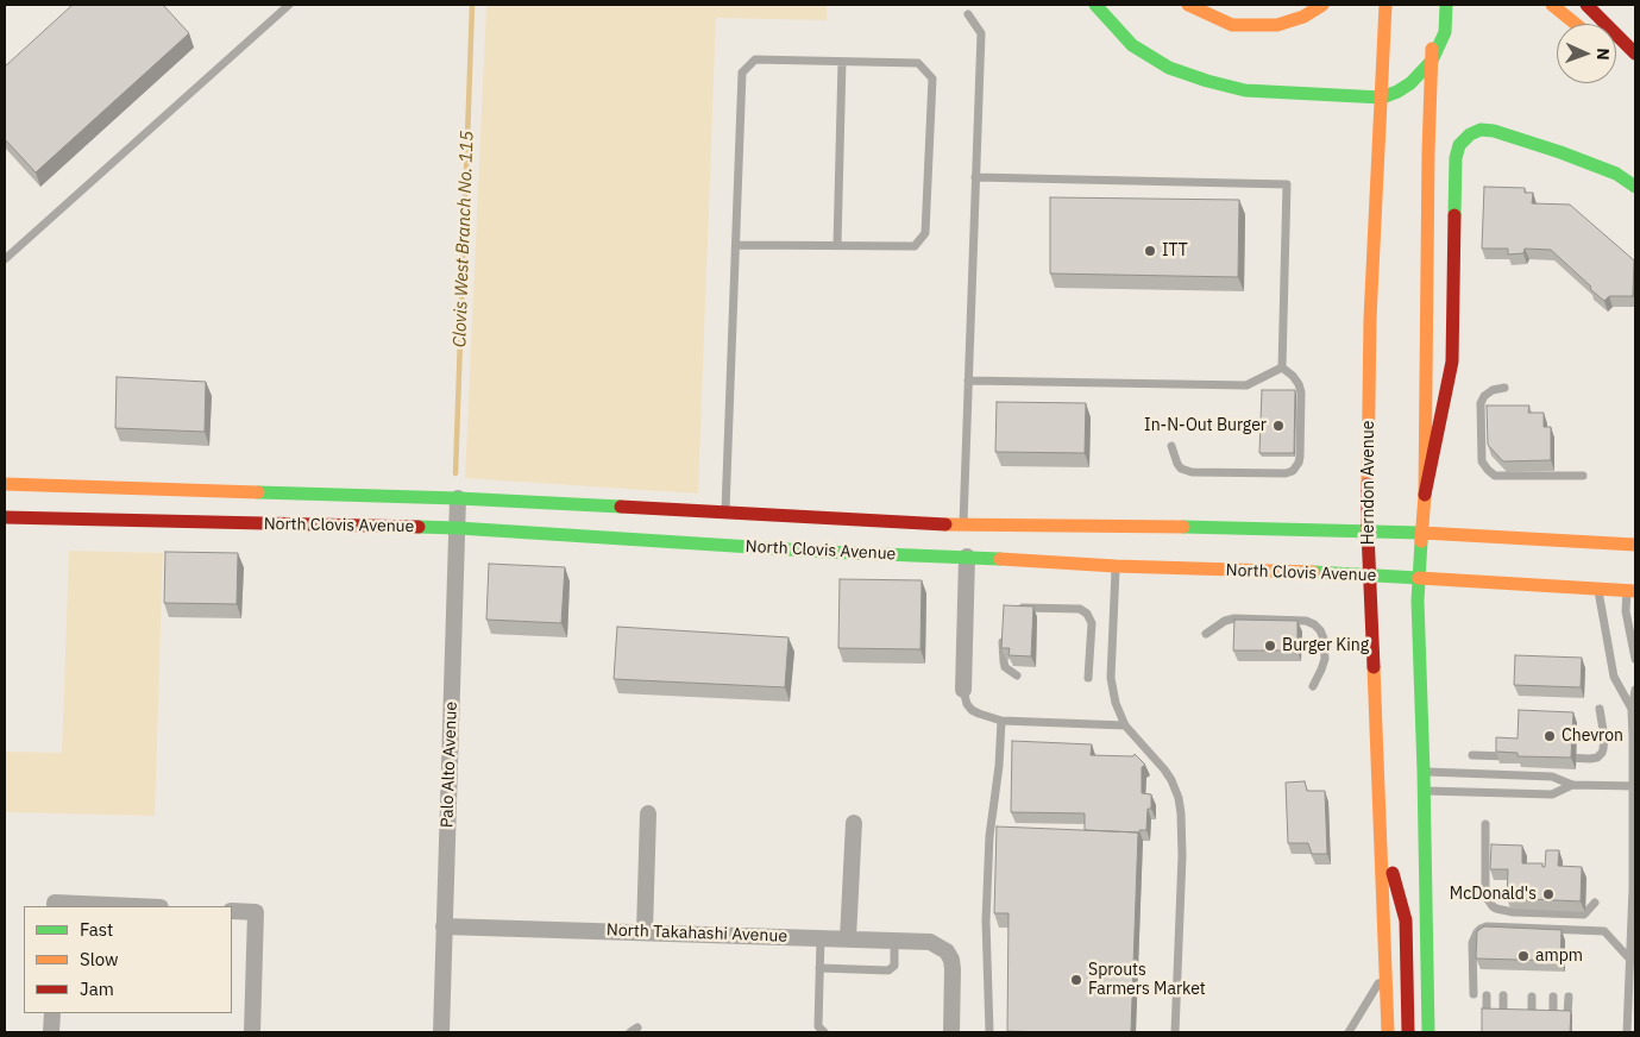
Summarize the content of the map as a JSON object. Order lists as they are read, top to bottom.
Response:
{
  "streets": {
    "main road": ["Herndon Avenue", "North Clovis Avenue"],
    "street": ["Palo Alto Avenue", "North Takahashi Avenue"]
  },
  "crossings": [
    ["Herndon Avenue", "North Clovis Avenue"],
    ["North Clovis Avenue", "Palo Alto Avenue"],
    ["Palo Alto Avenue", "North Takahashi Avenue"]
  ],
  "water": ["Clovis West Branch No. 115"],
  "places": [
    "ITT",
    "In-N-Out Burger",
    "Burger King",
    "Chevron",
    "McDonald's",
    "ampm",
    "Sprouts Farmers Market"
  ],
  "legend": ["Fast", "Slow", "Jam"],
  "north": "right"
}
